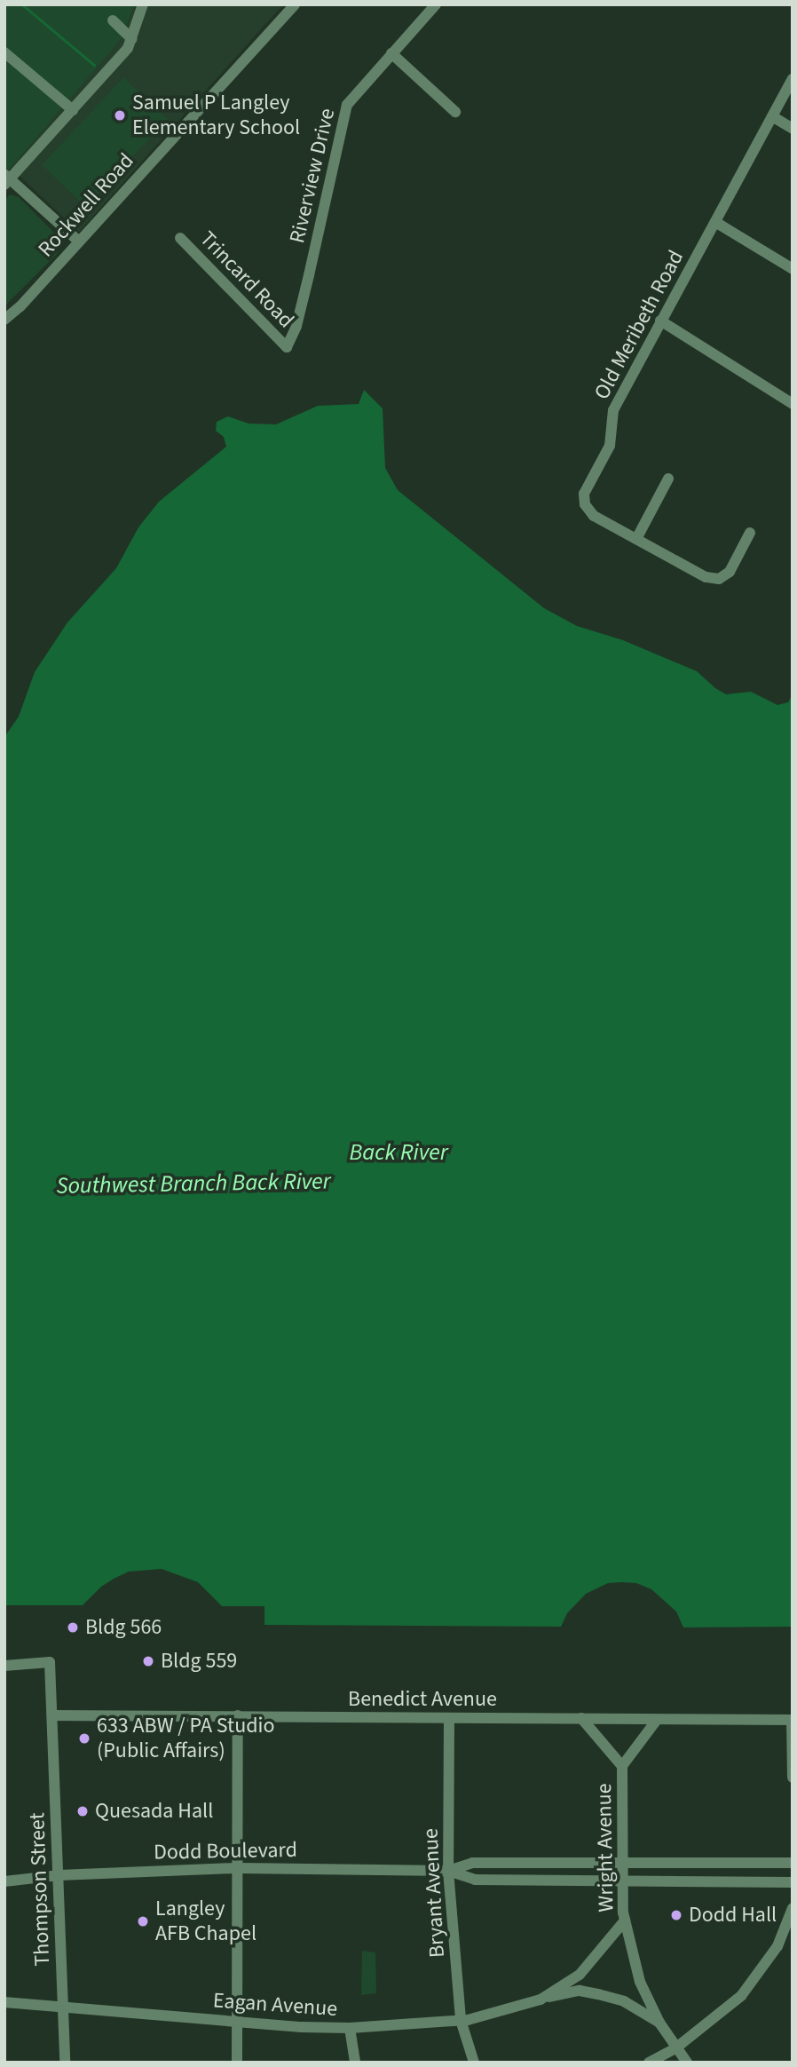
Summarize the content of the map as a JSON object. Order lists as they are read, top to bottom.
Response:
{
  "streets": {
    "street": [
      "Riverview Drive",
      "Rockwell Road",
      "Trincard Road",
      "Old Meribeth Road",
      "Benedict Avenue",
      "Wright Avenue",
      "Dodd Boulevard",
      "Thompson Street",
      "Bryant Avenue",
      "Eagan Avenue"
    ]
  },
  "crossings": [
    ["Riverview Drive", "Trincard Road"],
    ["Benedict Avenue", "Wright Avenue"],
    ["Benedict Avenue", "Thompson Street"],
    ["Benedict Avenue", "Bryant Avenue"],
    ["Wright Avenue", "Dodd Boulevard"],
    ["Wright Avenue", "Eagan Avenue"],
    ["Dodd Boulevard", "Thompson Street"],
    ["Dodd Boulevard", "Bryant Avenue"],
    ["Thompson Street", "Eagan Avenue"],
    ["Bryant Avenue", "Eagan Avenue"]
  ],
  "water": ["Back River", "Southwest Branch Back River"],
  "places": [
    "Samuel P Langley Elementary School",
    "Bldg 566",
    "Bldg 559",
    "633 ABW / PA Studio (Public Affairs)",
    "Quesada Hall",
    "Dodd Hall",
    "Langley AFB Chapel"
  ]
}
